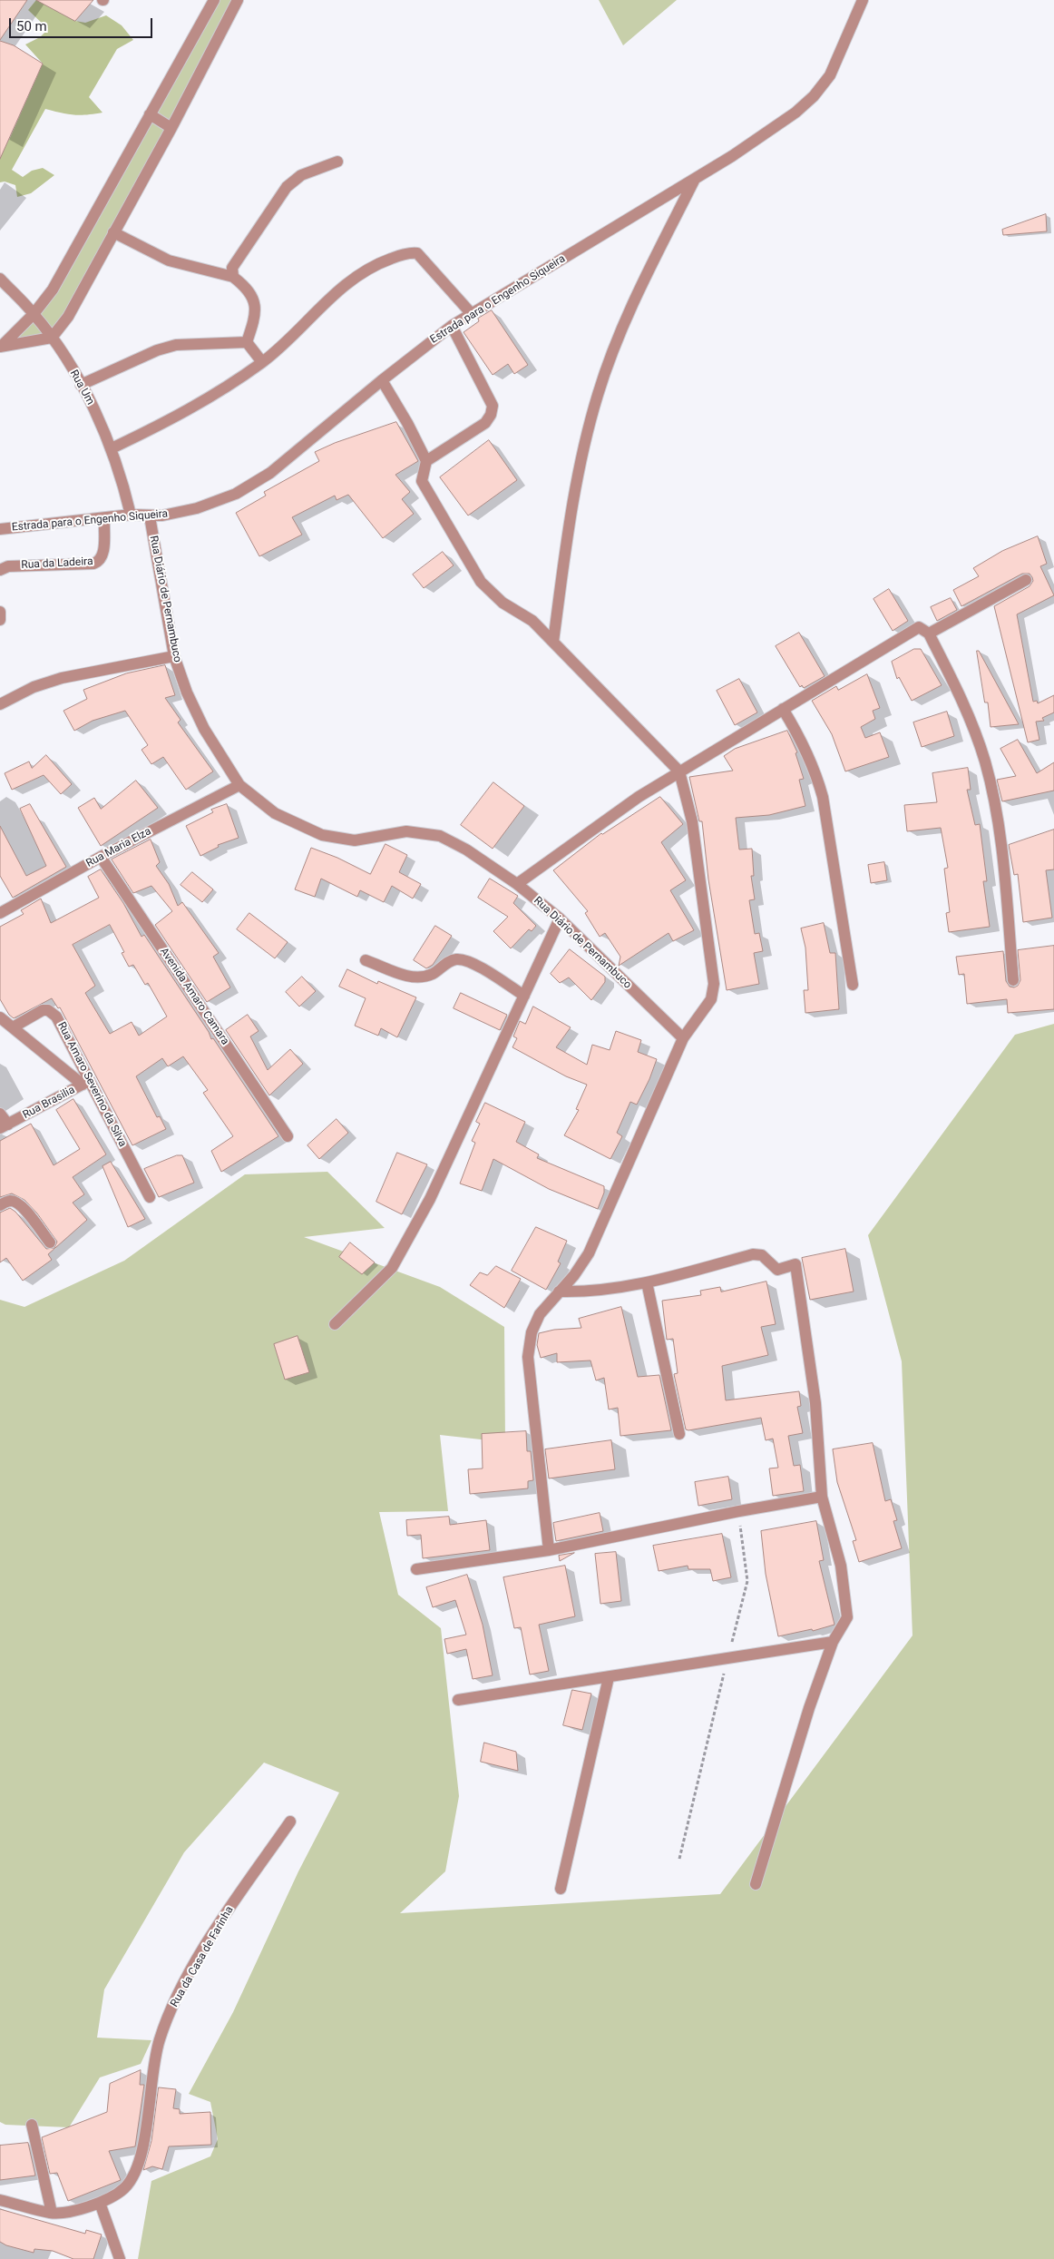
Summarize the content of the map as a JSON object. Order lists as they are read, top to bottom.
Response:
{
  "streets": {
    "street": [
      "Estrada para o Engenho Siqueira",
      "Rua Um",
      "Rua da Ladeira",
      "Rua Diário de Pernambuco",
      "Rua Maria Elza",
      "Avenida Amaro Camara",
      "Rua Amaro Severino da Silva",
      "Rua Brasilia",
      "Rua da Casa de Farinha"
    ]
  },
  "crossings": [
    ["Estrada para o Engenho Siqueira", "Rua Um"],
    ["Estrada para o Engenho Siqueira", "Rua da Ladeira"],
    ["Estrada para o Engenho Siqueira", "Rua Diário de Pernambuco"],
    ["Rua Diário de Pernambuco", "Rua Maria Elza"],
    ["Rua Maria Elza", "Avenida Amaro Camara"],
    ["Rua Amaro Severino da Silva", "Rua Brasilia"]
  ],
  "scale_bar": "50 m"
}
